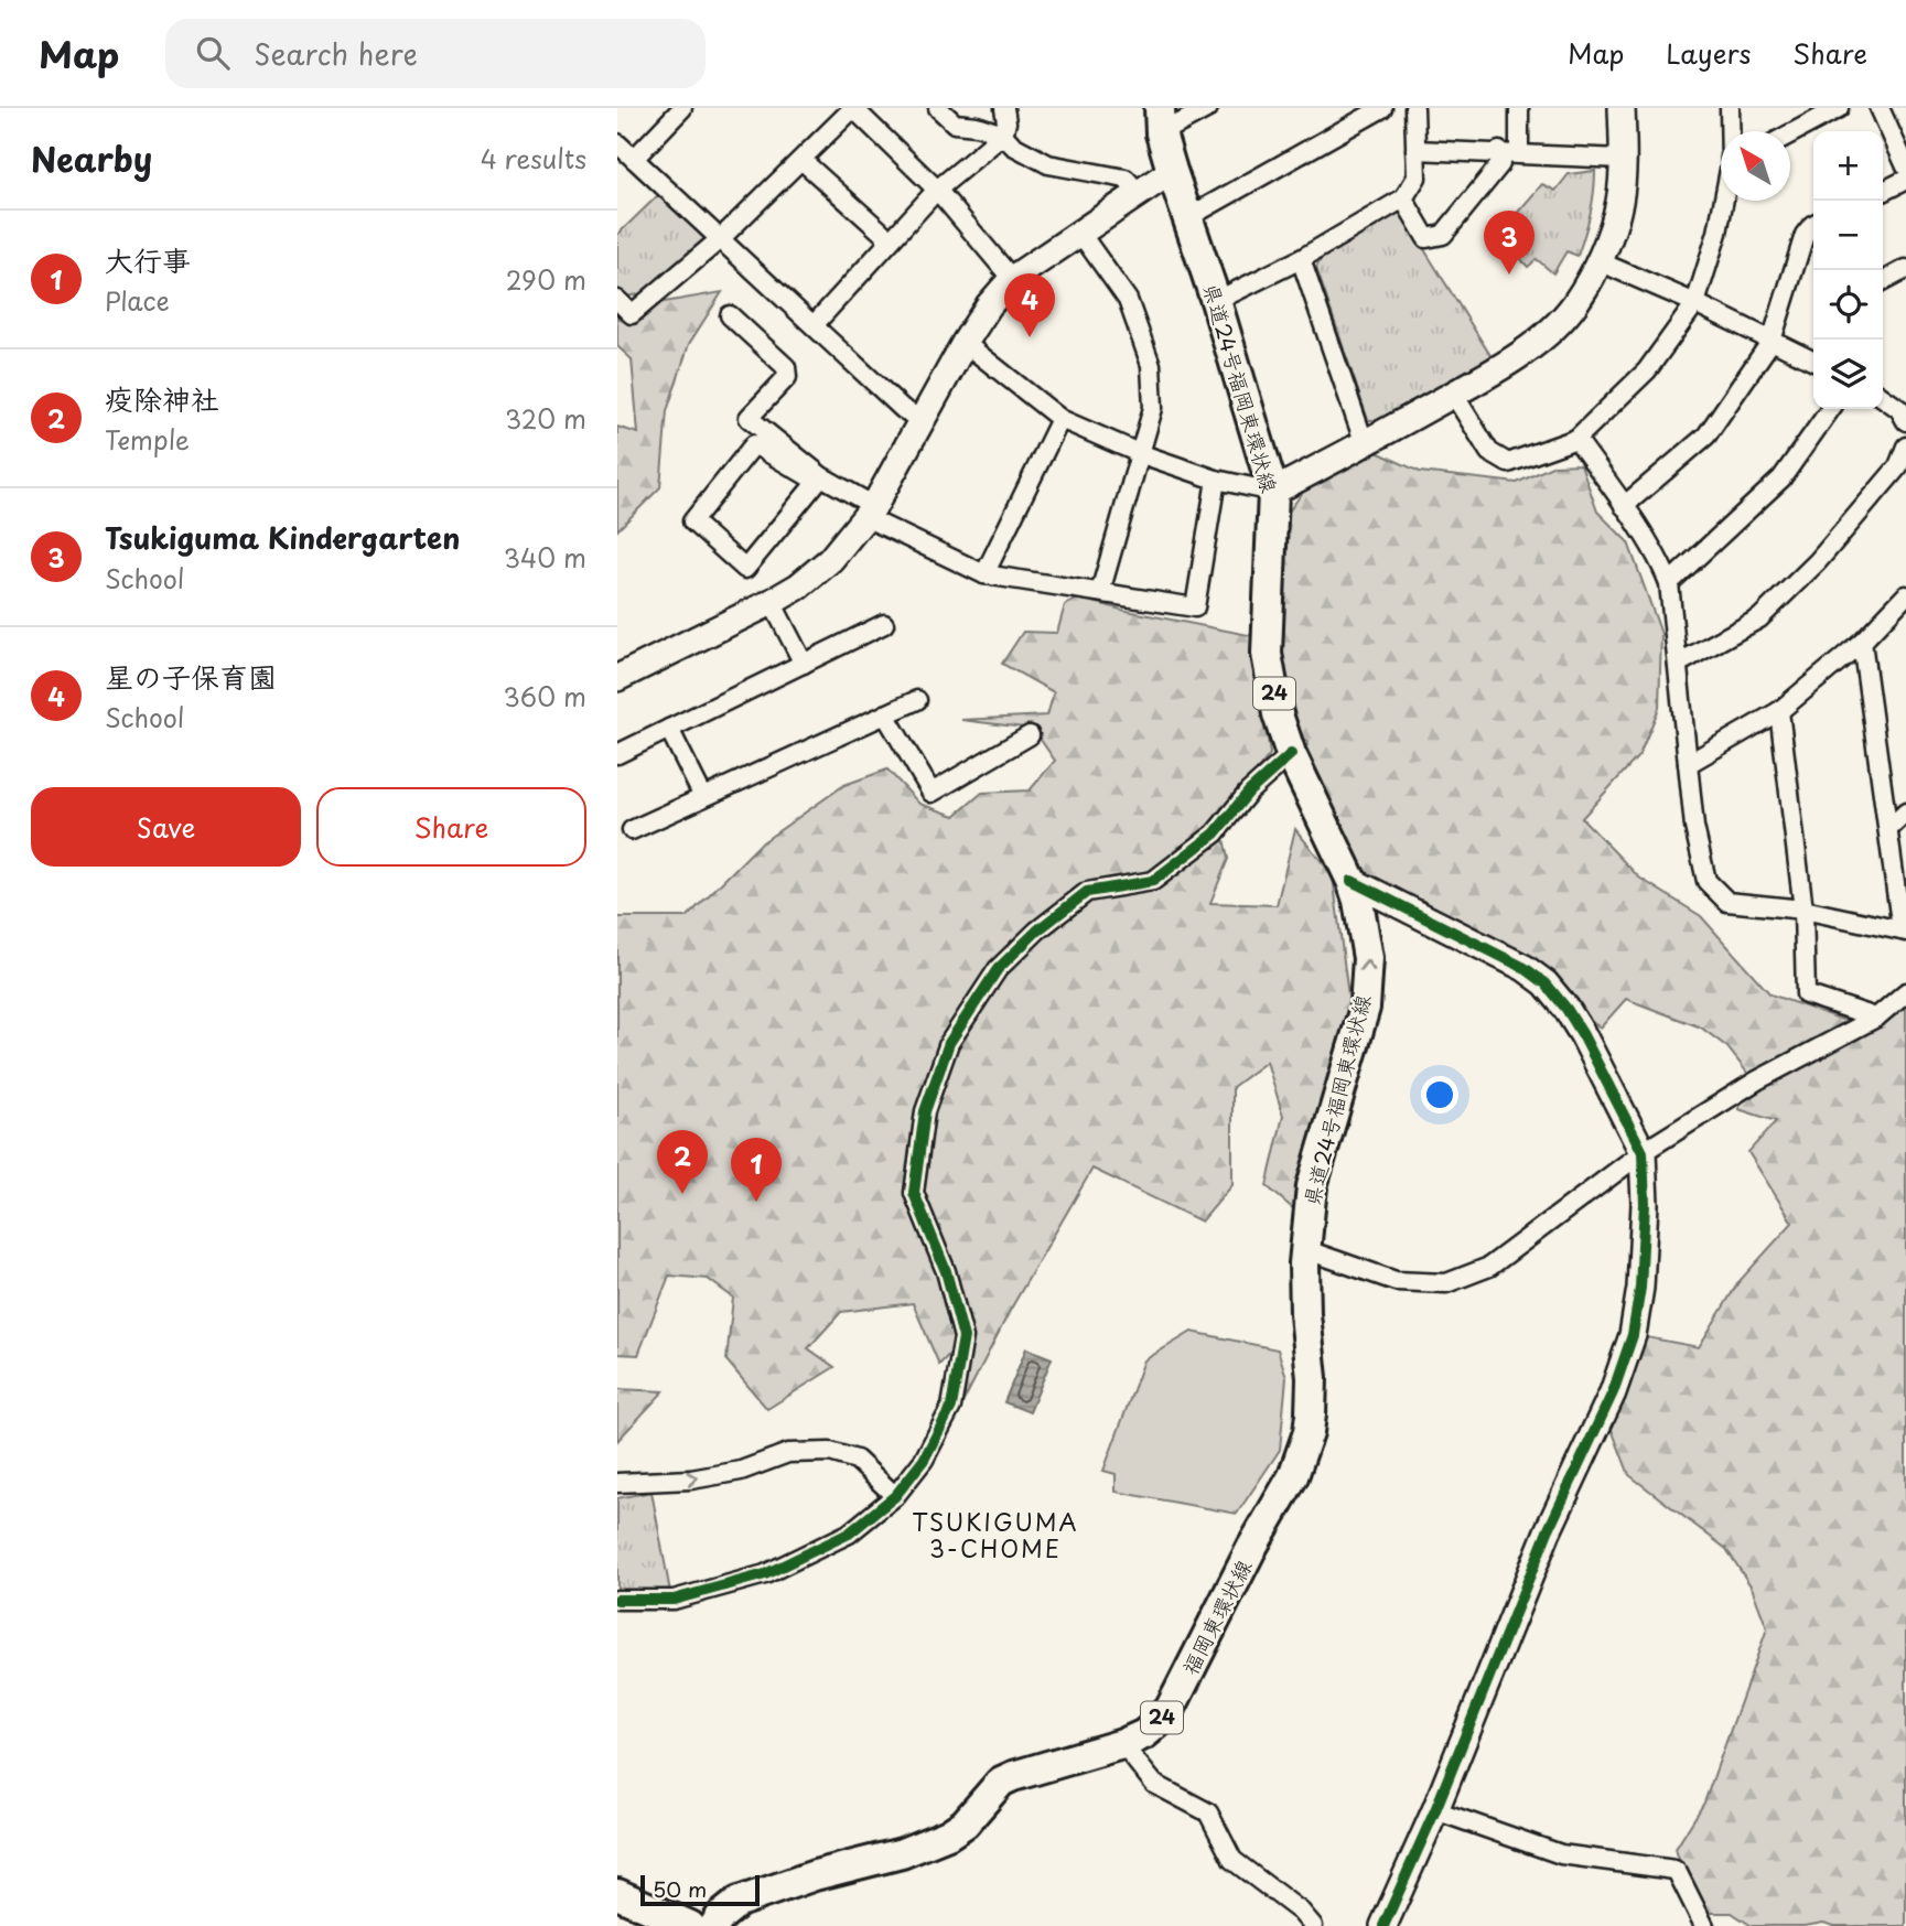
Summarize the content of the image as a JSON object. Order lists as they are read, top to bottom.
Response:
{
  "streets": {
    "main road": ["県道24号福岡東環状線", "24", "福岡東環状線"]
  },
  "crossings": [
    ["県道24号福岡東環状線", "福岡東環状線"]
  ],
  "districts": ["TSUKIGUMA 3-CHOME"],
  "scale_bar": "50 m",
  "north": "top left",
  "page": {
    "header": "Map",
    "search": "Search here",
    "nav": ["Map", "Layers", "Share"],
    "heading": ["Nearby", "4 results"],
    "map_buttons": ["+", "−"],
    "list": [
      {
        "mark": "1",
        "name": "大行事",
        "note": "Place",
        "value": "290 m"
      },
      {
        "mark": "2",
        "name": "疫除神社",
        "note": "Temple",
        "value": "320 m"
      },
      {
        "mark": "3",
        "name": "Tsukiguma Kindergarten",
        "note": "School",
        "value": "340 m"
      },
      {
        "mark": "4",
        "name": "星の子保育園",
        "note": "School",
        "value": "360 m"
      }
    ],
    "pins": [
      "3",
      "4",
      "2",
      "1"
    ],
    "buttons": ["Save", "Share"],
    "scale": "50 m"
  }
}
